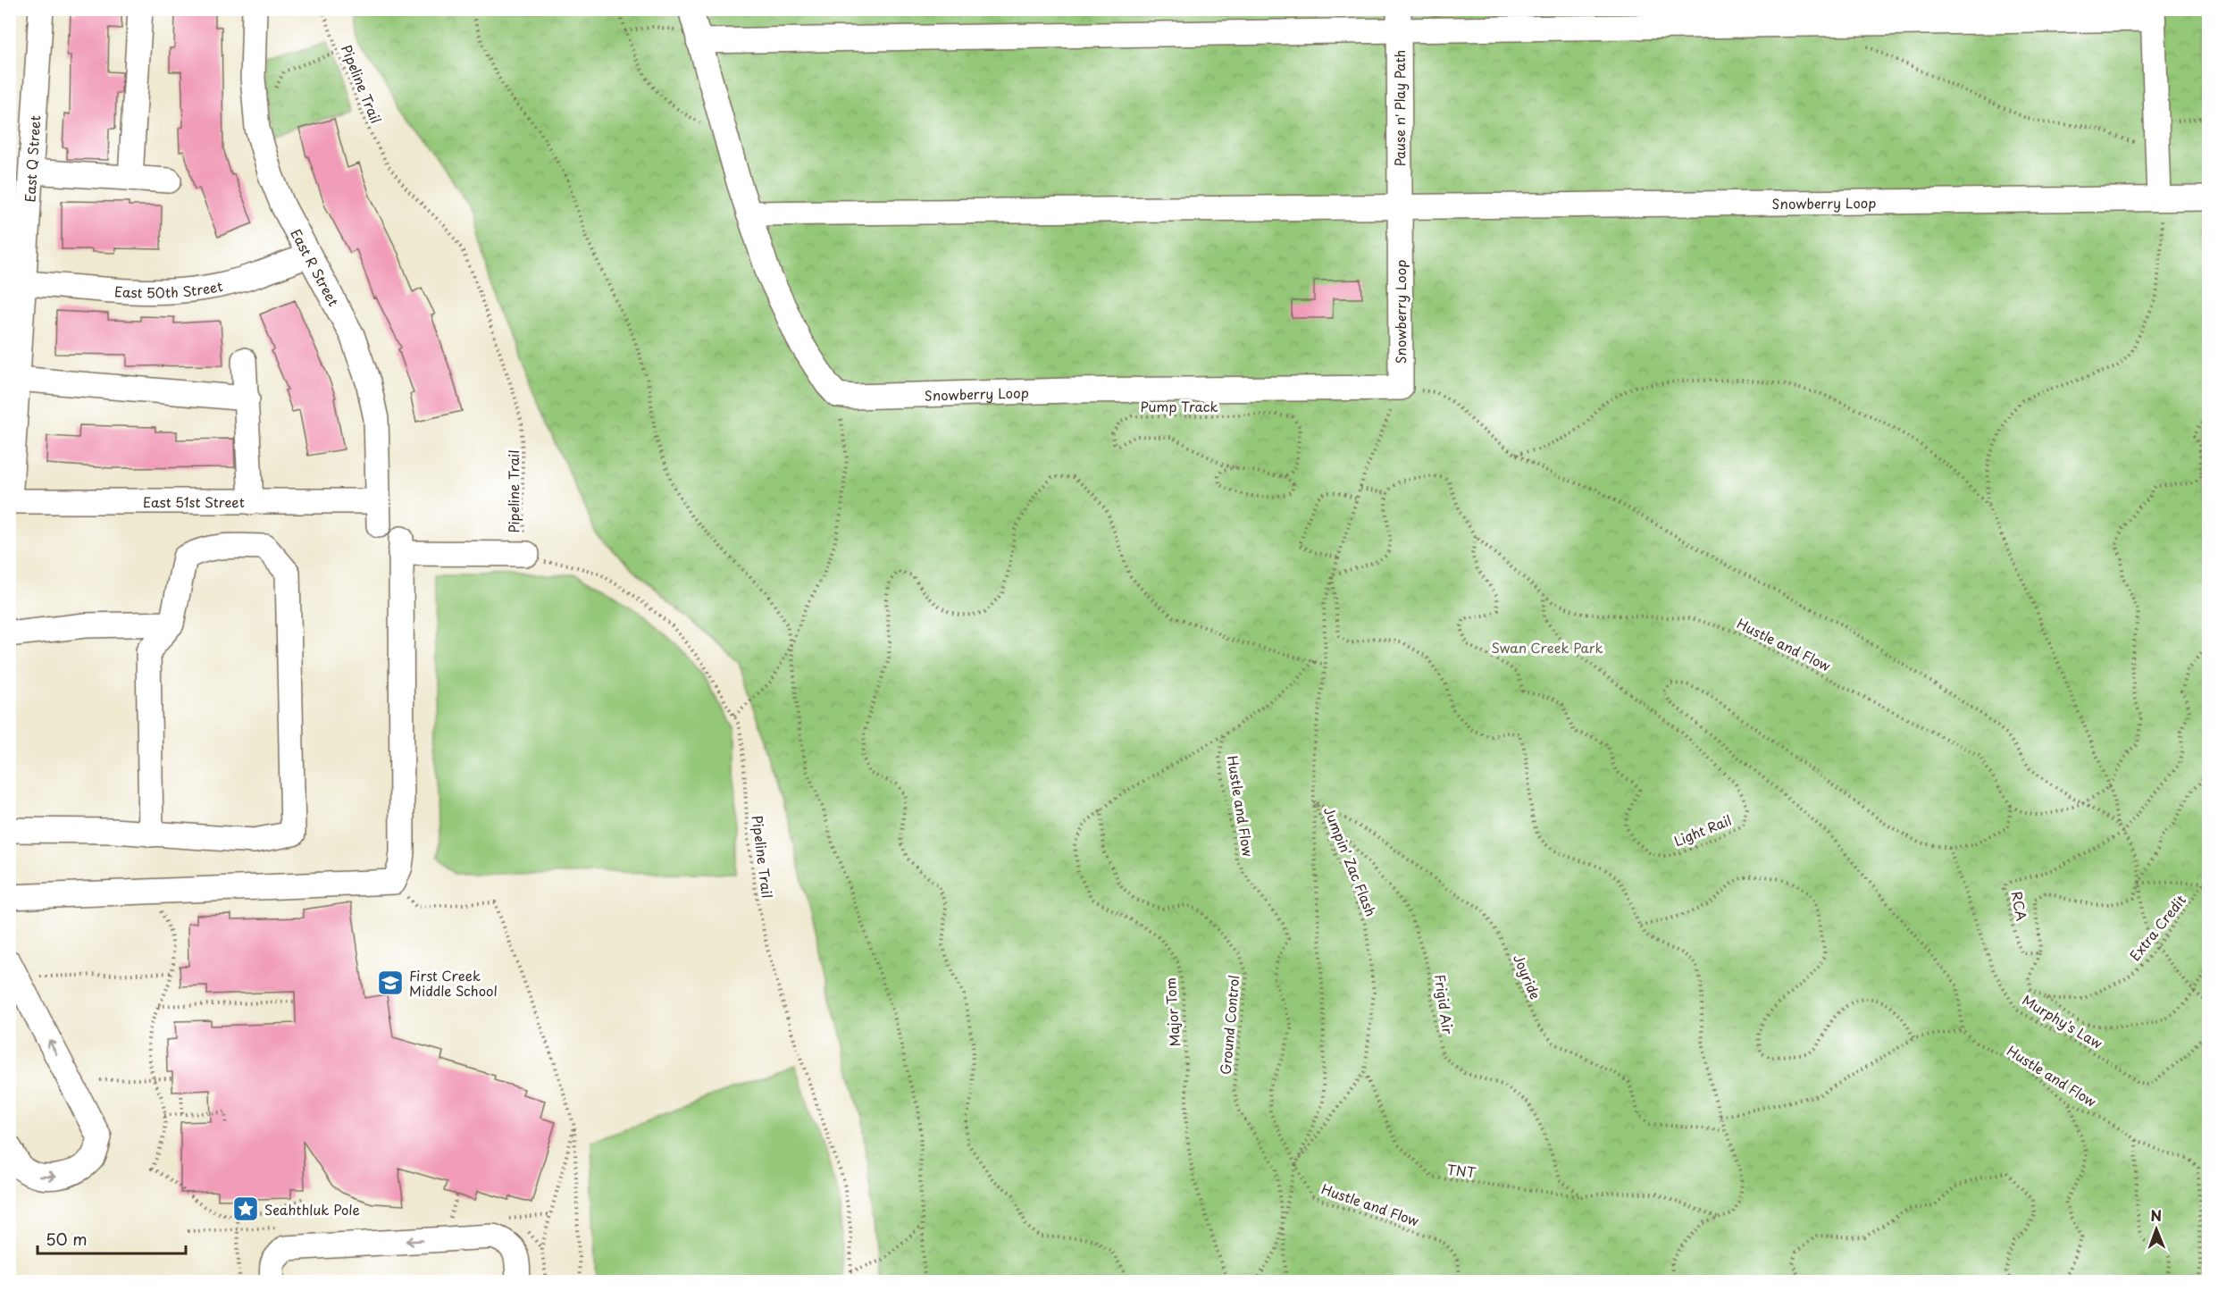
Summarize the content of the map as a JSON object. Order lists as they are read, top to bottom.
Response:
{
  "streets": {
    "street": [
      "Pause n' Play Path",
      "East Q Street",
      "Snowberry Loop",
      "East R Street",
      "East 50th Street",
      "East 51st Street"
    ],
    "path": [
      "Pipeline Trail",
      "Pump Track",
      "Hustle and Flow",
      "Light Rail",
      "Jumpin' Zac Flash",
      "RCA",
      "Extra Credit",
      "Joyride",
      "Frigid Air",
      "Major Tom",
      "Murphy's Law",
      "Ground Control",
      "TNT"
    ]
  },
  "crossings": [
    ["Pause n' Play Path", "Snowberry Loop"],
    ["East Q Street", "East 50th Street"],
    ["East Q Street", "East 51st Street"],
    ["East R Street", "East 50th Street"],
    ["East R Street", "East 51st Street"],
    ["Hustle and Flow", "Light Rail"],
    ["Hustle and Flow", "Jumpin' Zac Flash"],
    ["Hustle and Flow", "Major Tom"],
    ["Jumpin' Zac Flash", "Joyride"],
    ["Jumpin' Zac Flash", "Frigid Air"],
    ["Jumpin' Zac Flash", "TNT"],
    ["Joyride", "Frigid Air"],
    ["Frigid Air", "TNT"],
    ["Major Tom", "Ground Control"]
  ],
  "parks": ["Swan Creek Park"],
  "places": {
    "school or university": ["First Creek Middle School"],
    "place": ["Seahthluk Pole"]
  },
  "scale_bar": "50 m",
  "north": "top"
}
